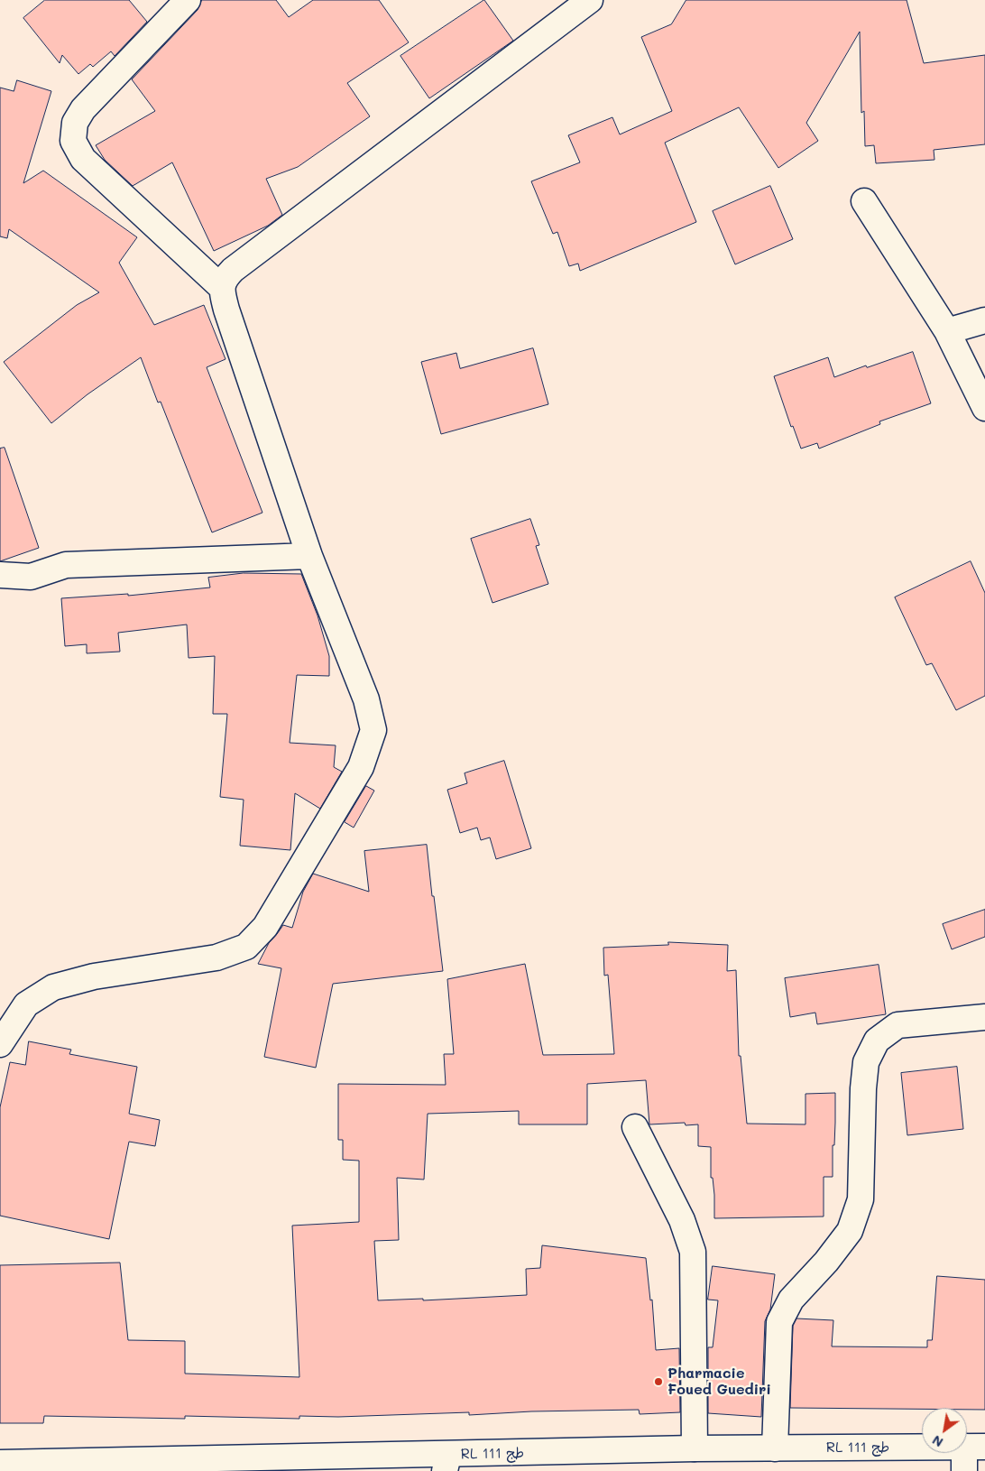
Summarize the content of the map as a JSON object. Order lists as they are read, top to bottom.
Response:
{
  "streets": {
    "street": ["RL طج 111"]
  },
  "places": ["Pharmacie Foued Guediri"],
  "north": "bottom left"
}
